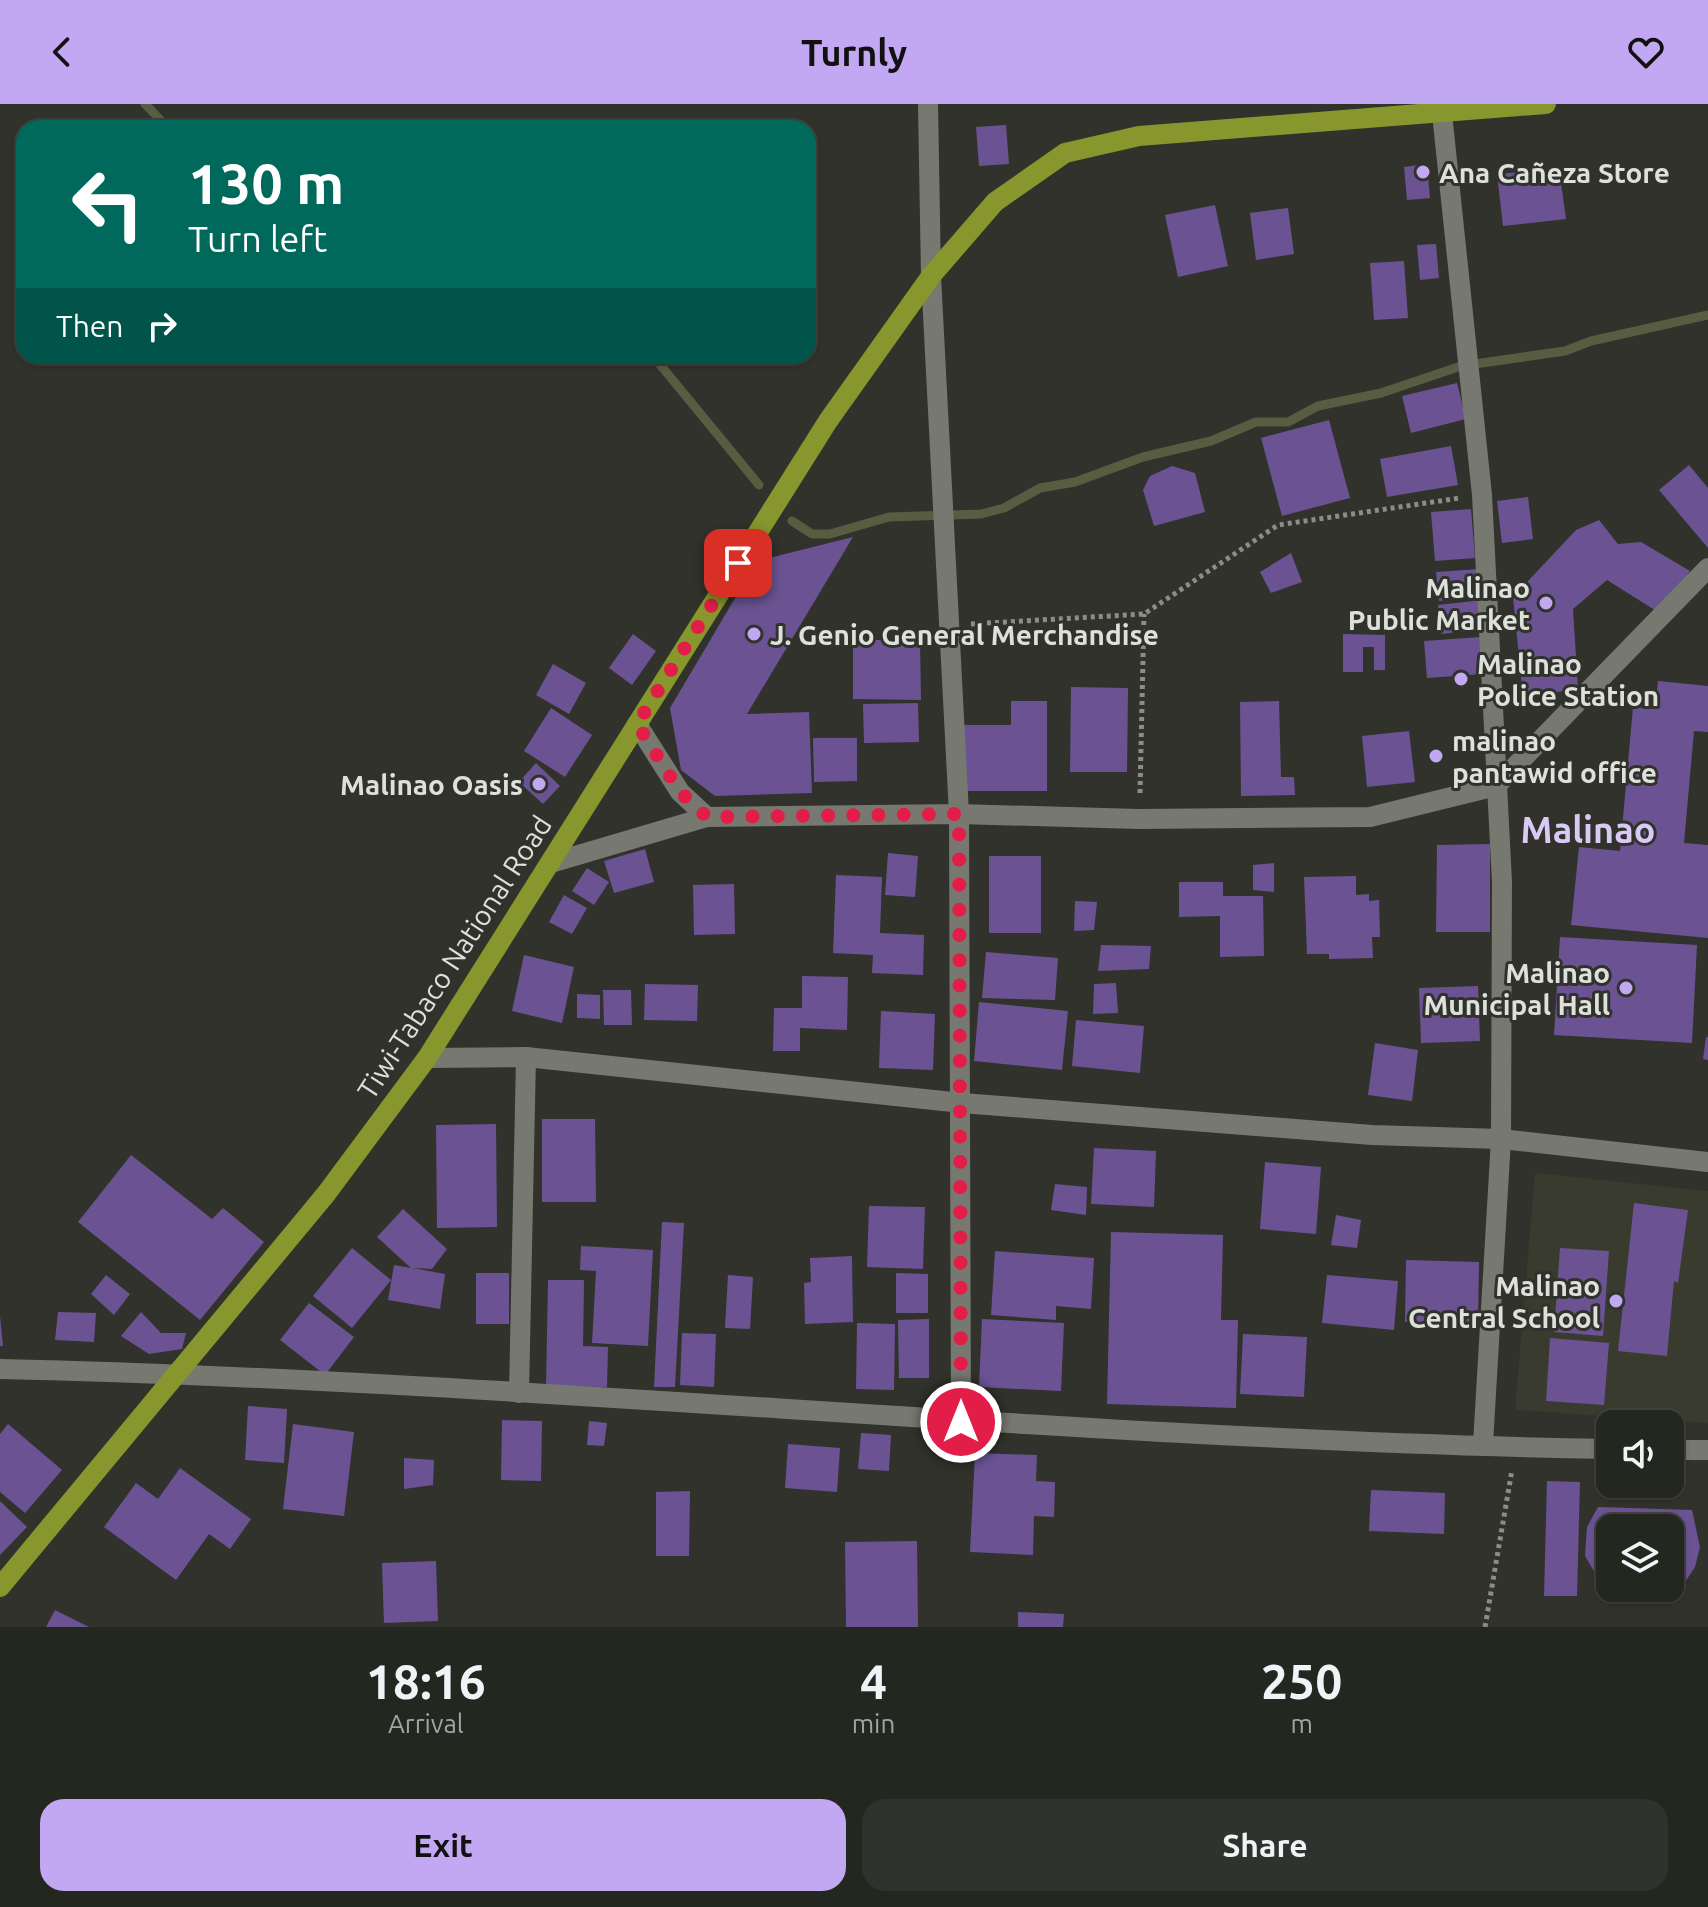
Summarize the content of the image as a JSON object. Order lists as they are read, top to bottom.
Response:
{
  "streets": {
    "main road": ["Tiwi-Tabaco National Road"]
  },
  "districts": ["Malinao"],
  "places": [
    "Ana Cañeza Store",
    "Malinao Public Market",
    "J. Genio General Merchandise",
    "Malinao Police Station",
    "malinao pantawid office",
    "Malinao Oasis",
    "Malinao Municipal Hall",
    "Malinao Central School"
  ],
  "page": {
    "header": "Turnly",
    "turn": ["130 m", "Turn left"],
    "then": "Then",
    "eta": [
      "18:16",
      "Arrival",
      "4",
      "min",
      "250",
      "m"
    ],
    "buttons": ["Exit", "Share"]
  }
}
